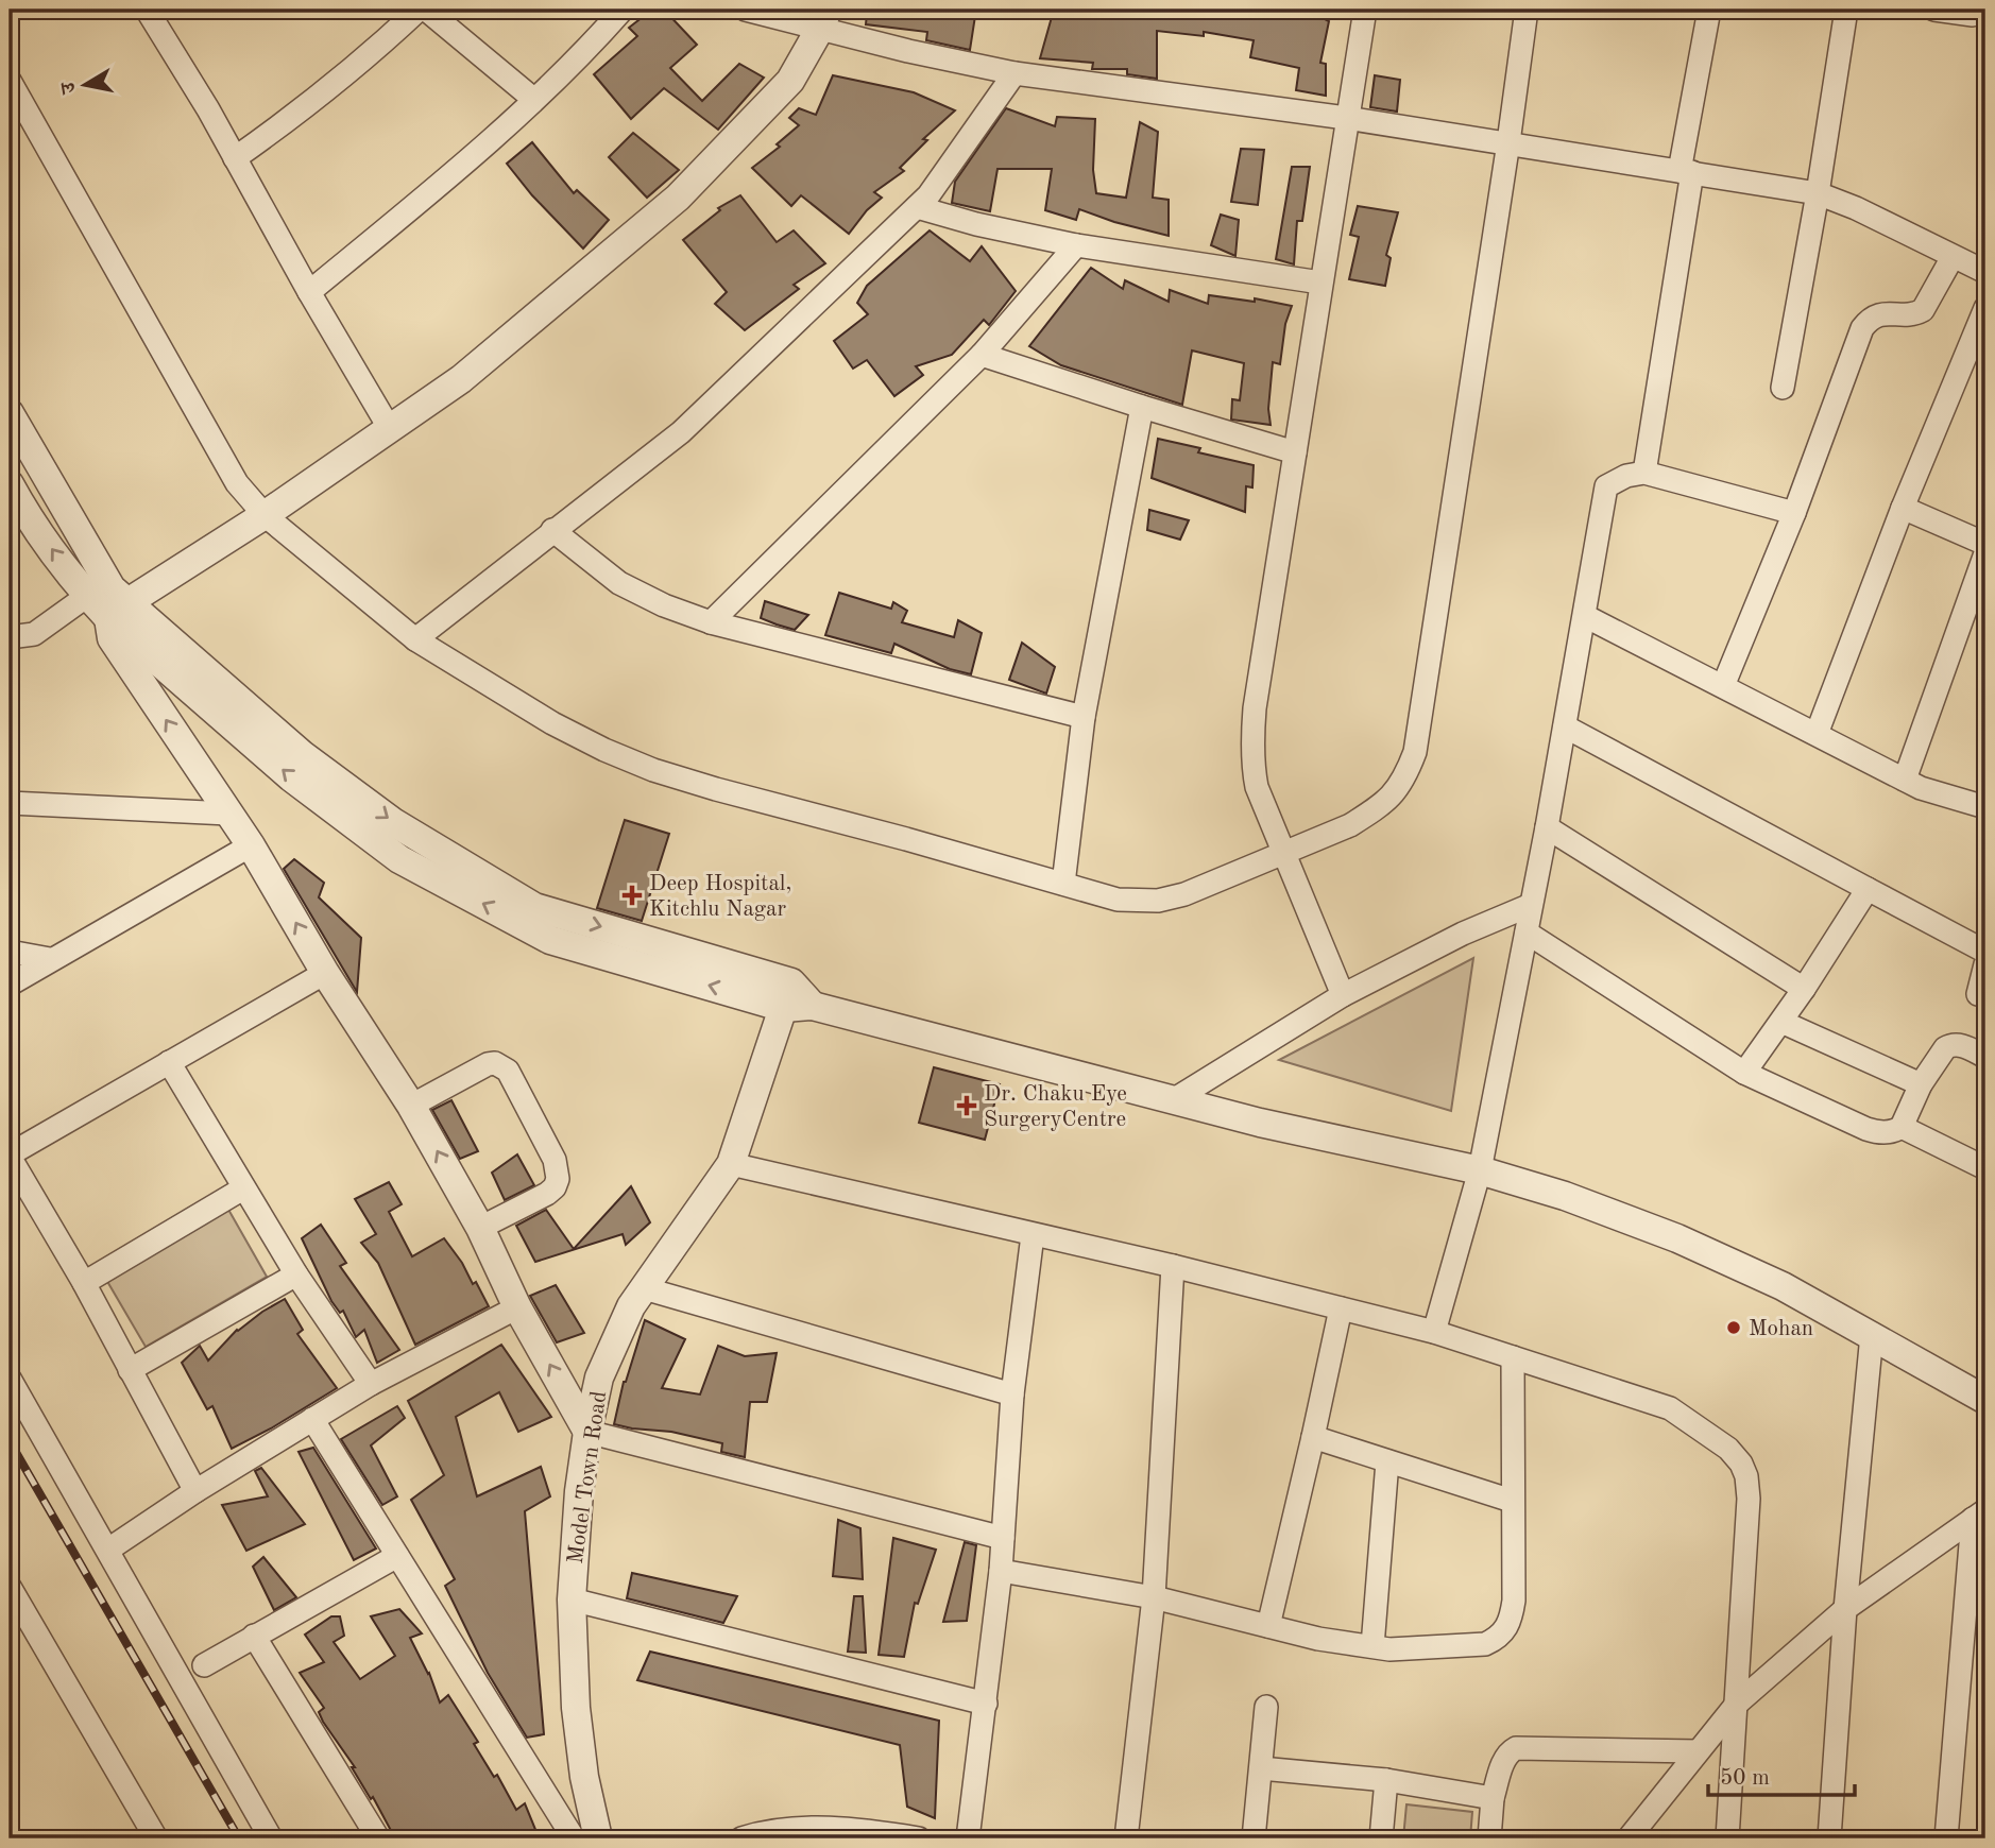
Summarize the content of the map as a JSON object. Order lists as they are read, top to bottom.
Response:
{
  "streets": {
    "street": ["Model Town Road"]
  },
  "places": {
    "health": ["Deep Hospital, Kitchlu Nagar", "Dr. Chaku Eye SurgeryCentre"],
    "other": ["Mohan"]
  },
  "scale_bar": "50 m",
  "north": "left"
}
